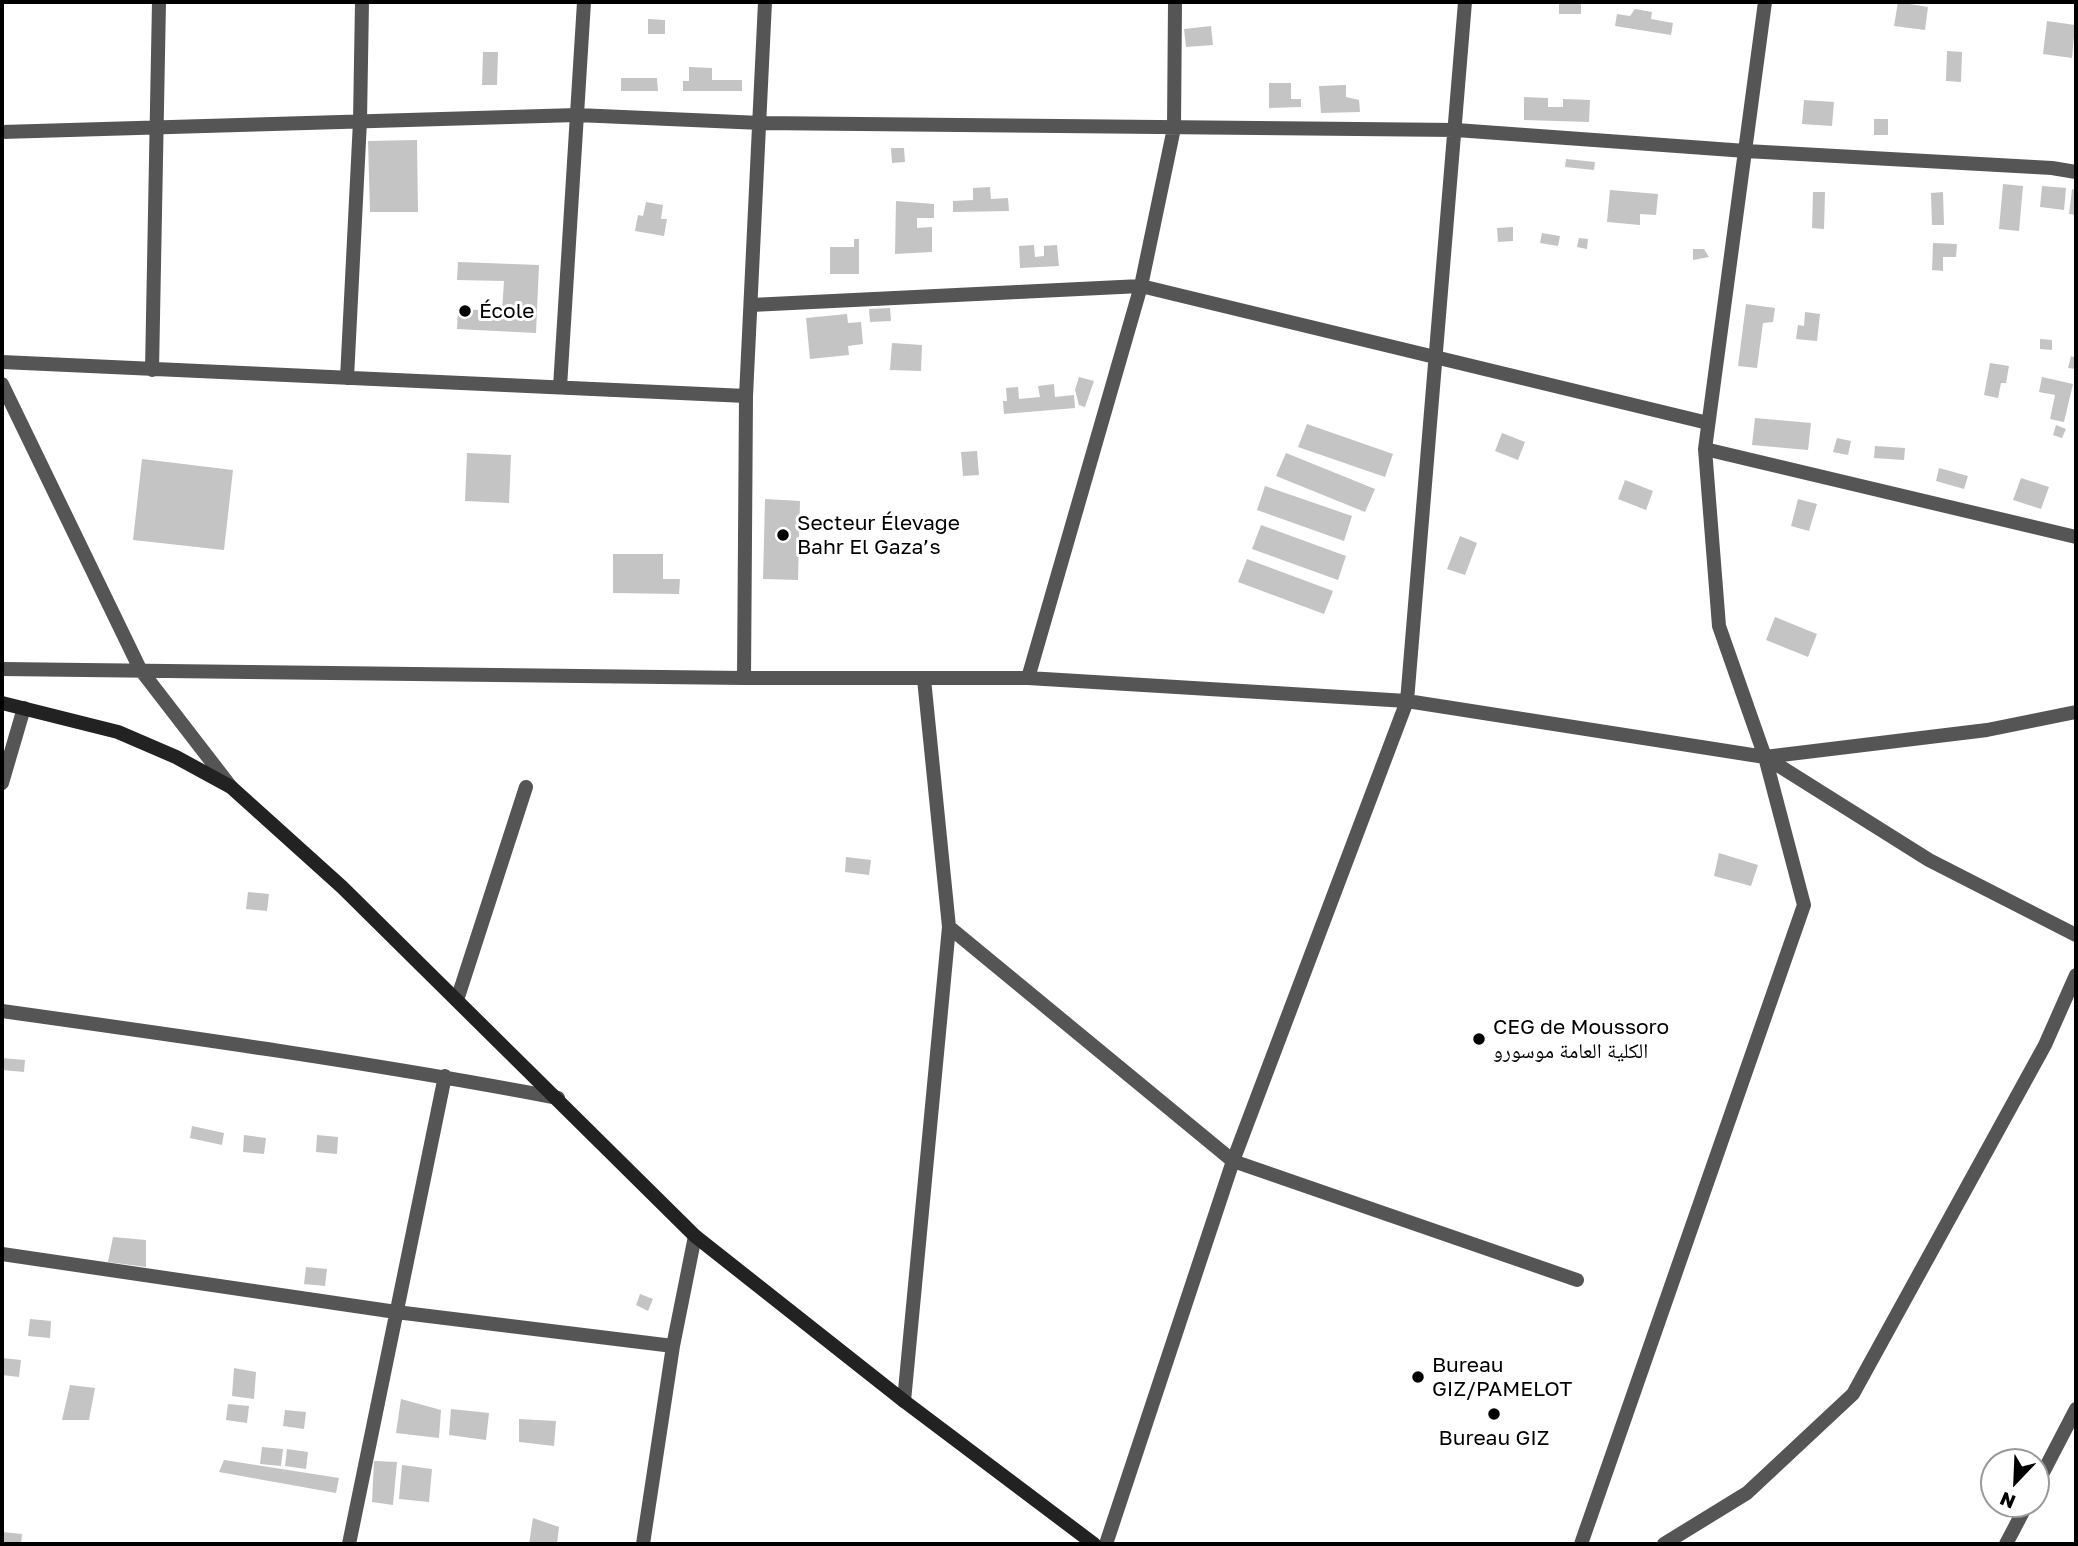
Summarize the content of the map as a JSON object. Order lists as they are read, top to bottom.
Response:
{
  "places": [
    "École",
    "Secteur Élevage Bahr El Gaza’s",
    "CEG de Moussoro الكلية العامة موسورو",
    "Bureau GIZ/PAMELOT",
    "Bureau GIZ"
  ],
  "north": "bottom left"
}
